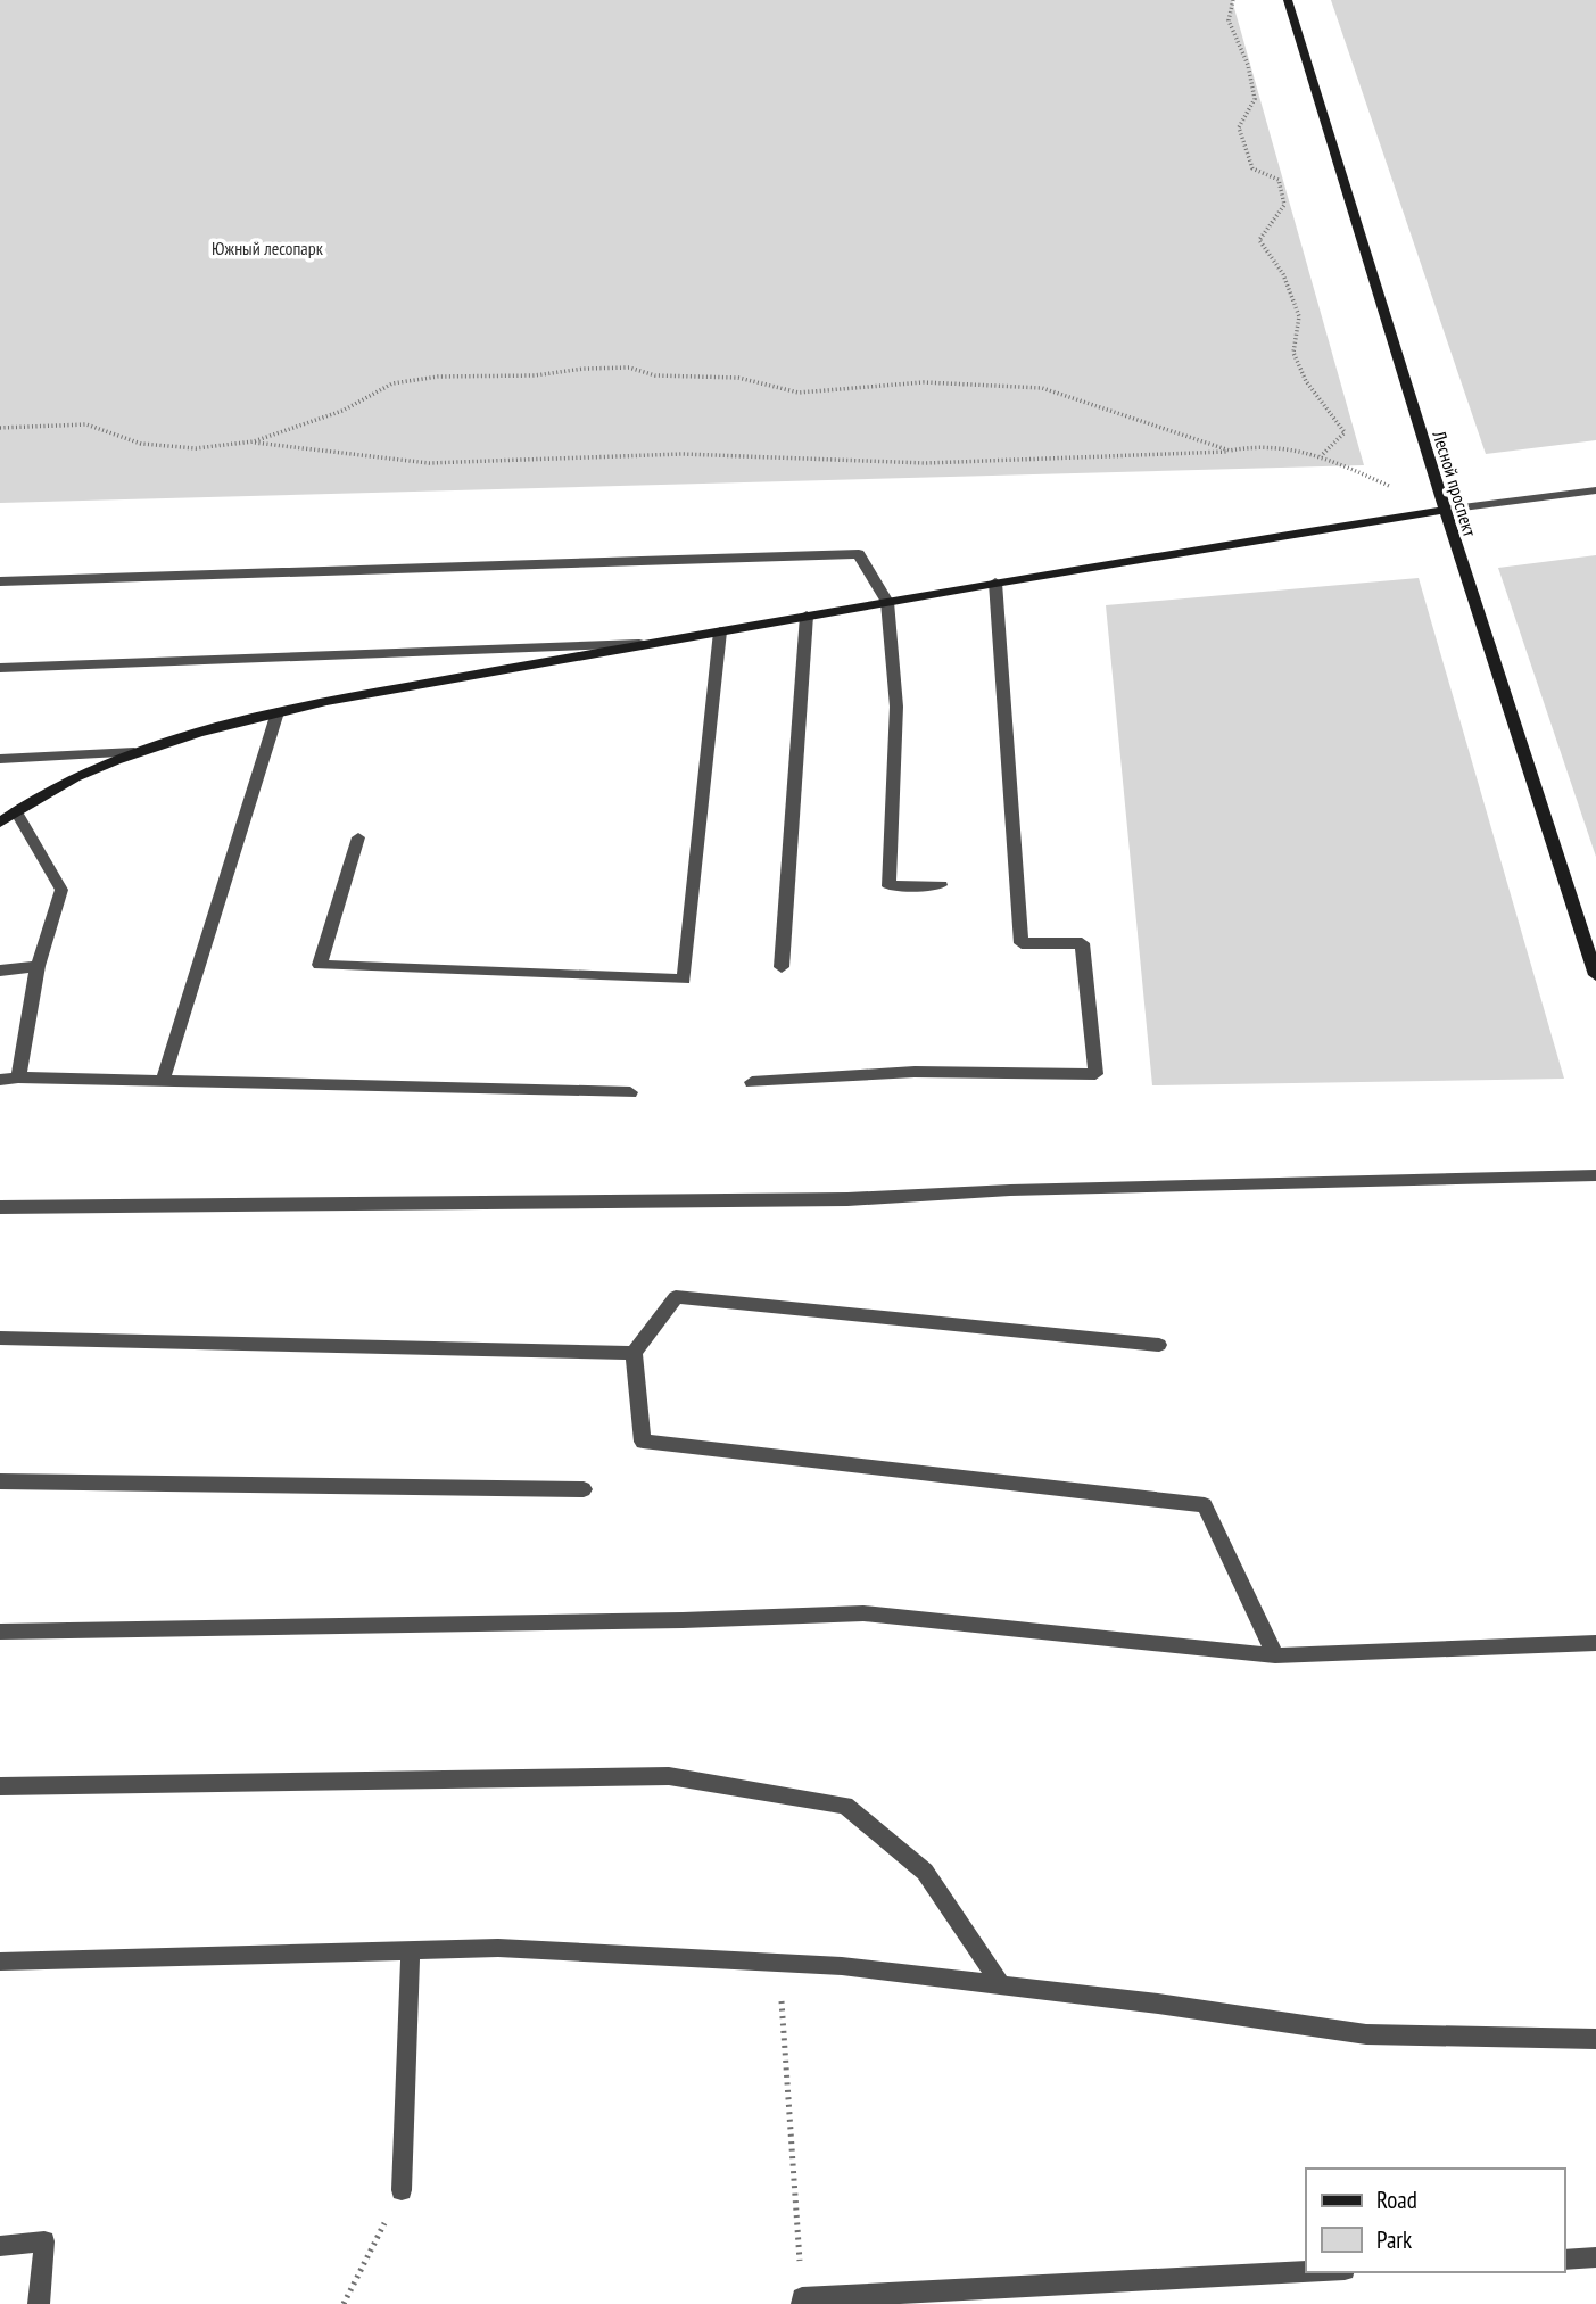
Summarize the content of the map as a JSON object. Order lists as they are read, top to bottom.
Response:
{
  "streets": {
    "main road": ["Лесной проспект"]
  },
  "parks": ["Южный лесопарк"],
  "legend": ["Road", "Park"]
}
